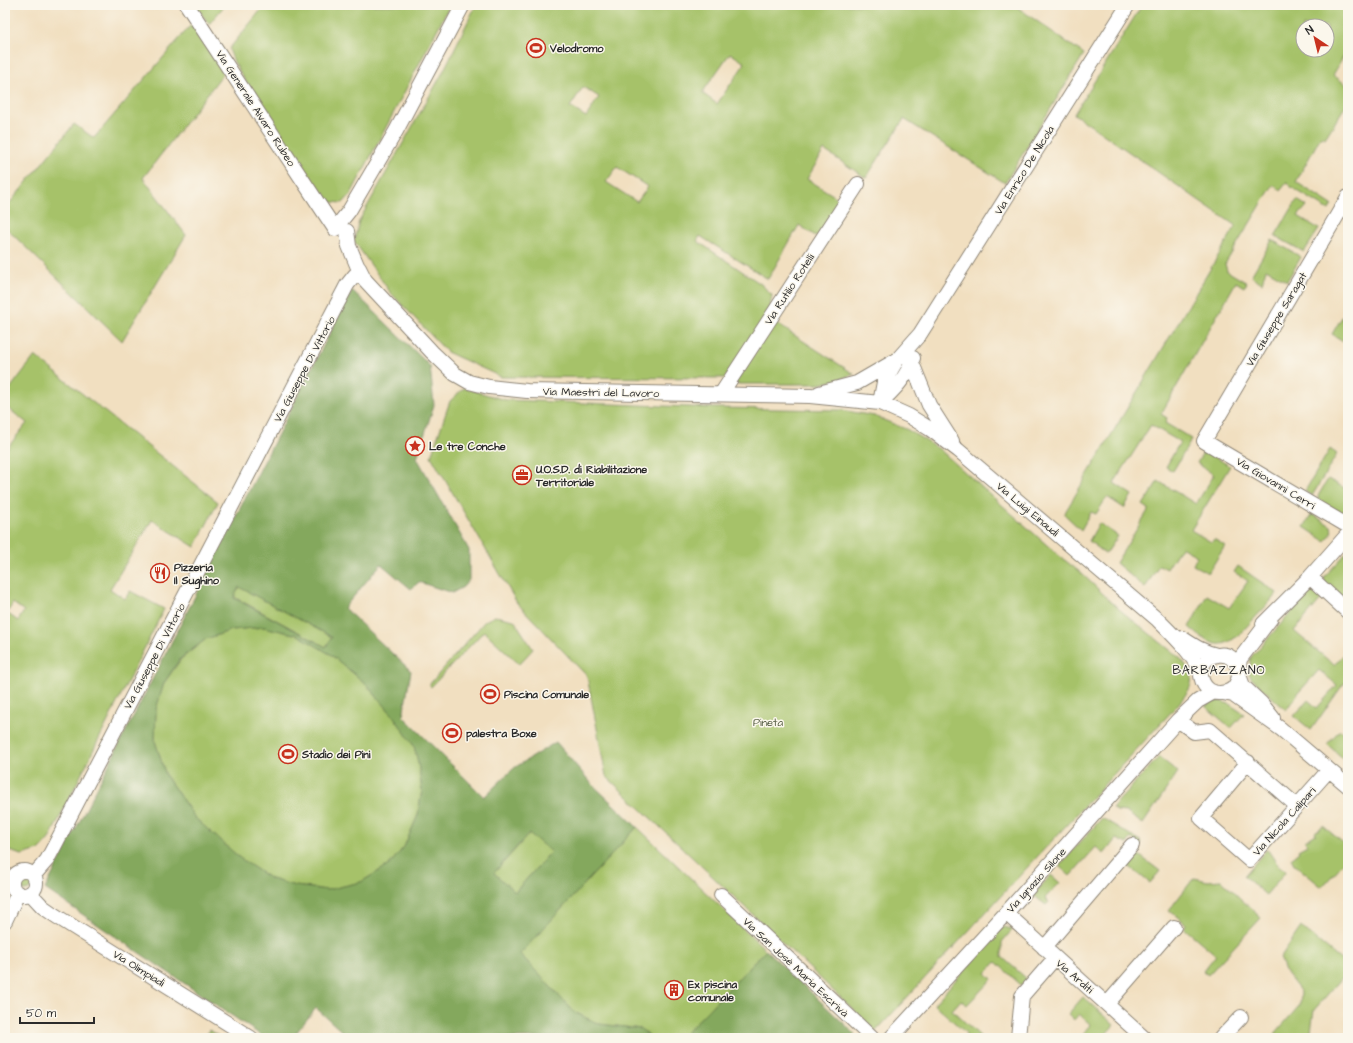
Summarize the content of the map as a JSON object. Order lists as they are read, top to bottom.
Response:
{
  "streets": {
    "street": [
      "Via Generale Alvaro Rubeo",
      "Via Enrico De Nicola",
      "Via Rutilio Rotelli",
      "Via Giuseppe Saragat",
      "Via Giuseppe Di Vittorio",
      "Via Maestri del Lavoro",
      "Via Giovanni Cerri",
      "Via Luigi Einaudi",
      "Via Nicola Calipari",
      "Via Ignazio Silone",
      "Via San Josè Maria Escrivà",
      "Via Olimpiadi",
      "Via Arditi"
    ]
  },
  "crossings": [
    ["Via Generale Alvaro Rubeo", "Via Maestri del Lavoro"],
    ["Via Rutilio Rotelli", "Via Maestri del Lavoro"],
    ["Via Giuseppe Saragat", "Via Giovanni Cerri"],
    ["Via Giuseppe Di Vittorio", "Via Maestri del Lavoro"],
    ["Via Maestri del Lavoro", "Via Luigi Einaudi"],
    ["Via Luigi Einaudi", "Via Ignazio Silone"],
    ["Via Ignazio Silone", "Via Arditi"]
  ],
  "districts": ["BARBAZZANO"],
  "parks": ["Pineta"],
  "places": {
    "sports": [
      "Velodromo",
      "Piscina Comunale",
      "palestra Boxe",
      "Stadio dei Pini"
    ],
    "place": ["Le tre Conche"],
    "office": ["U.O.S.D. di Riabilitazione Territoriale"],
    "restaurant": ["Pizzeria Il Sughino"],
    "building": ["Ex piscina comunale"]
  },
  "scale_bar": "50 m",
  "north": "top left"
}
